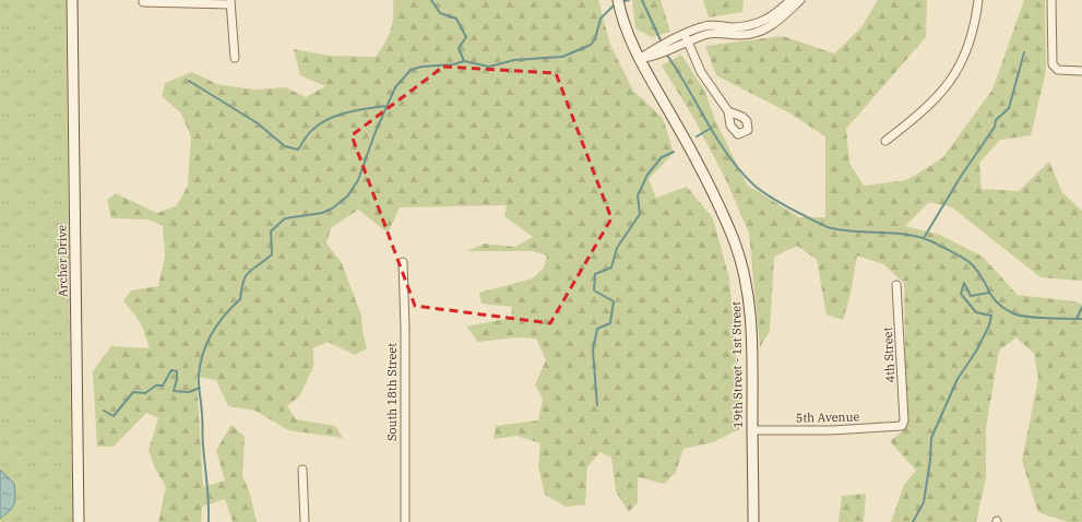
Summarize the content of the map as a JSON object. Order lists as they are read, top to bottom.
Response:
{
  "streets": {
    "main road": ["Archer Drive", "19th Street - 1st Street"],
    "street": ["4th Street", "South 18th Street", "5th Avenue"]
  },
  "crossings": [
    ["4th Street", "5th Avenue"],
    ["19th Street - 1st Street", "5th Avenue"]
  ]
}
